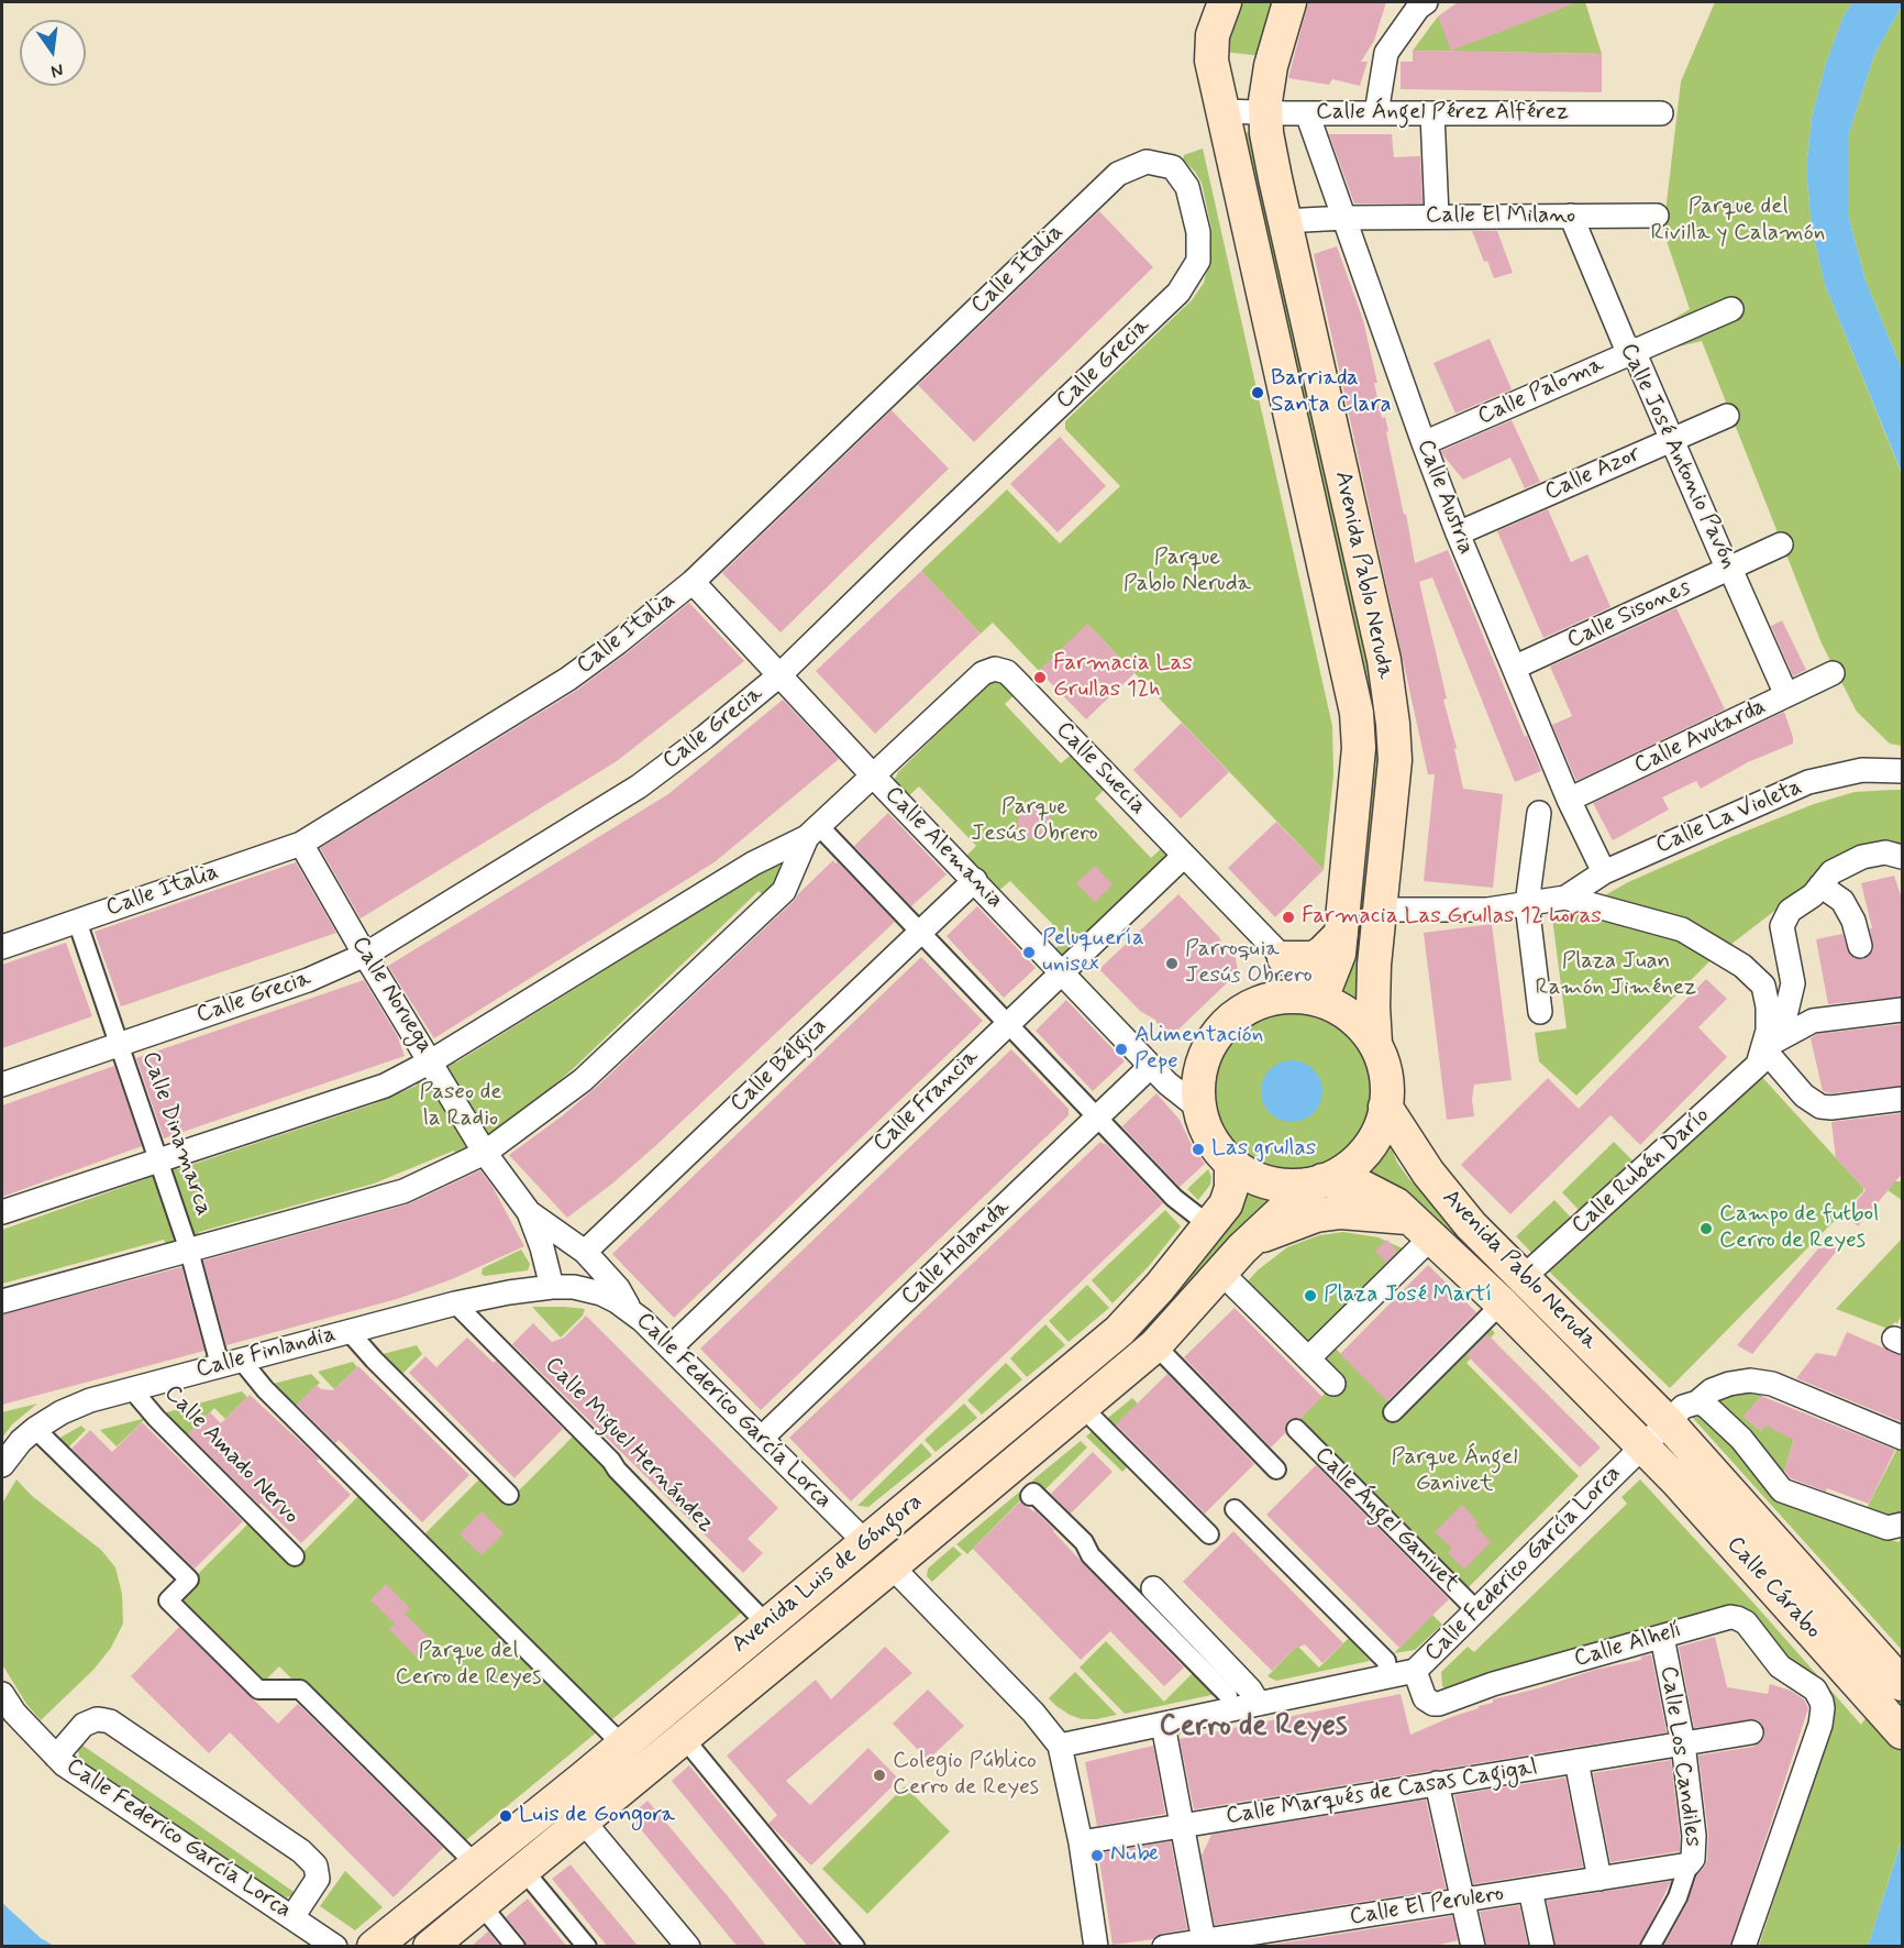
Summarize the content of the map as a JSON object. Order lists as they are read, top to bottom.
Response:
{
  "streets": {
    "main road": ["Avenida Pablo Neruda", "Avenida Luis de Góngora", "Calle Cárabo"],
    "street": [
      "Calle Ángel Pérez Alférez",
      "Calle El Milano",
      "Calle Italia",
      "Calle Grecia",
      "Calle Paloma",
      "Calle José Antonio Pavón",
      "Calle Azor",
      "Calle Austria",
      "Calle Sisones",
      "Calle Avutarda",
      "Calle Suecia",
      "Calle La Violeta",
      "Calle Alemania",
      "Calle Noruega",
      "Calle Bélgica",
      "Calle Francia",
      "Calle Dinamarca",
      "Calle Rubén Darío",
      "Calle Holanda",
      "Calle Finlandia",
      "Calle Federico García Lorca",
      "Calle Miguel Hernández",
      "Calle Amado Nervo",
      "Calle Ángel Ganivet",
      "Calle Alhelí",
      "Calle Los Candiles",
      "Calle Marqués de Casas Cagigal",
      "Calle El Perulero"
    ]
  },
  "crossings": [
    ["Calle Ángel Pérez Alférez", "Calle Austria"],
    ["Calle Ángel Pérez Alférez", "Avenida Pablo Neruda"],
    ["Calle El Milano", "Calle José Antonio Pavón"],
    ["Calle El Milano", "Calle Austria"],
    ["Calle El Milano", "Avenida Pablo Neruda"],
    ["Calle Italia", "Calle Grecia"],
    ["Calle Italia", "Calle Alemania"],
    ["Calle Italia", "Calle Noruega"],
    ["Calle Italia", "Calle Dinamarca"],
    ["Calle Grecia", "Calle Alemania"],
    ["Calle Grecia", "Calle Noruega"],
    ["Calle Grecia", "Calle Dinamarca"],
    ["Calle Paloma", "Calle José Antonio Pavón"],
    ["Calle Paloma", "Calle Austria"],
    ["Calle José Antonio Pavón", "Calle Azor"],
    ["Calle José Antonio Pavón", "Calle Sisones"],
    ["Calle José Antonio Pavón", "Calle Avutarda"],
    ["Calle Azor", "Calle Austria"],
    ["Calle Austria", "Calle Sisones"],
    ["Calle Austria", "Calle Avutarda"],
    ["Calle Austria", "Calle La Violeta"],
    ["Avenida Pablo Neruda", "Calle Suecia"],
    ["Avenida Pablo Neruda", "Calle Alemania"],
    ["Avenida Pablo Neruda", "Calle Rubén Darío"],
    ["Avenida Pablo Neruda", "Calle Federico García Lorca"],
    ["Avenida Pablo Neruda", "Avenida Luis de Góngora"],
    ["Avenida Pablo Neruda", "Calle Cárabo"],
    ["Calle Suecia", "Calle Alemania"],
    ["Calle Suecia", "Calle Francia"],
    ["Calle Suecia", "Avenida Luis de Góngora"],
    ["Calle Alemania", "Calle Bélgica"],
    ["Calle Alemania", "Calle Francia"],
    ["Calle Alemania", "Calle Holanda"],
    ["Calle Alemania", "Avenida Luis de Góngora"],
    ["Calle Noruega", "Calle Finlandia"],
    ["Calle Noruega", "Calle Federico García Lorca"],
    ["Calle Francia", "Calle Federico García Lorca"],
    ["Calle Dinamarca", "Calle Finlandia"],
    ["Calle Holanda", "Calle Federico García Lorca"],
    ["Calle Finlandia", "Calle Federico García Lorca"],
    ["Calle Finlandia", "Calle Miguel Hernández"],
    ["Calle Finlandia", "Calle Amado Nervo"],
    ["Calle Federico García Lorca", "Calle Ángel Ganivet"],
    ["Calle Federico García Lorca", "Avenida Luis de Góngora"],
    ["Calle Federico García Lorca", "Calle Cárabo"],
    ["Calle Federico García Lorca", "Calle Alhelí"],
    ["Calle Miguel Hernández", "Avenida Luis de Góngora"],
    ["Calle Alhelí", "Calle Los Candiles"],
    ["Calle Los Candiles", "Calle Marqués de Casas Cagigal"],
    ["Calle Los Candiles", "Calle El Perulero"]
  ],
  "districts": ["Cerro de Reyes"],
  "parks": [
    "Parque del Rivilla y Calamón",
    "Parque Pablo Neruda",
    "Parque Jesús Obrero",
    "Plaza Juan Ramón Jiménez",
    "Paseo de la Radio",
    "Parque Ángel Ganivet",
    "Parque del Cerro de Reyes"
  ],
  "places": [
    "Barriada Santa Clara",
    "Farmacia Las Grullas 12h",
    "Farmacia Las Grullas 12 horas",
    "Peluquería unisex",
    "Parroquia Jesús Obrero",
    "Alimentación Pepe",
    "Las grullas",
    "Campo de futbol Cerro de Reyes",
    "Plaza José Martí",
    "Colegio Público Cerro de Reyes",
    "Luis de Gongora",
    "Nube"
  ],
  "north": "bottom"
}
